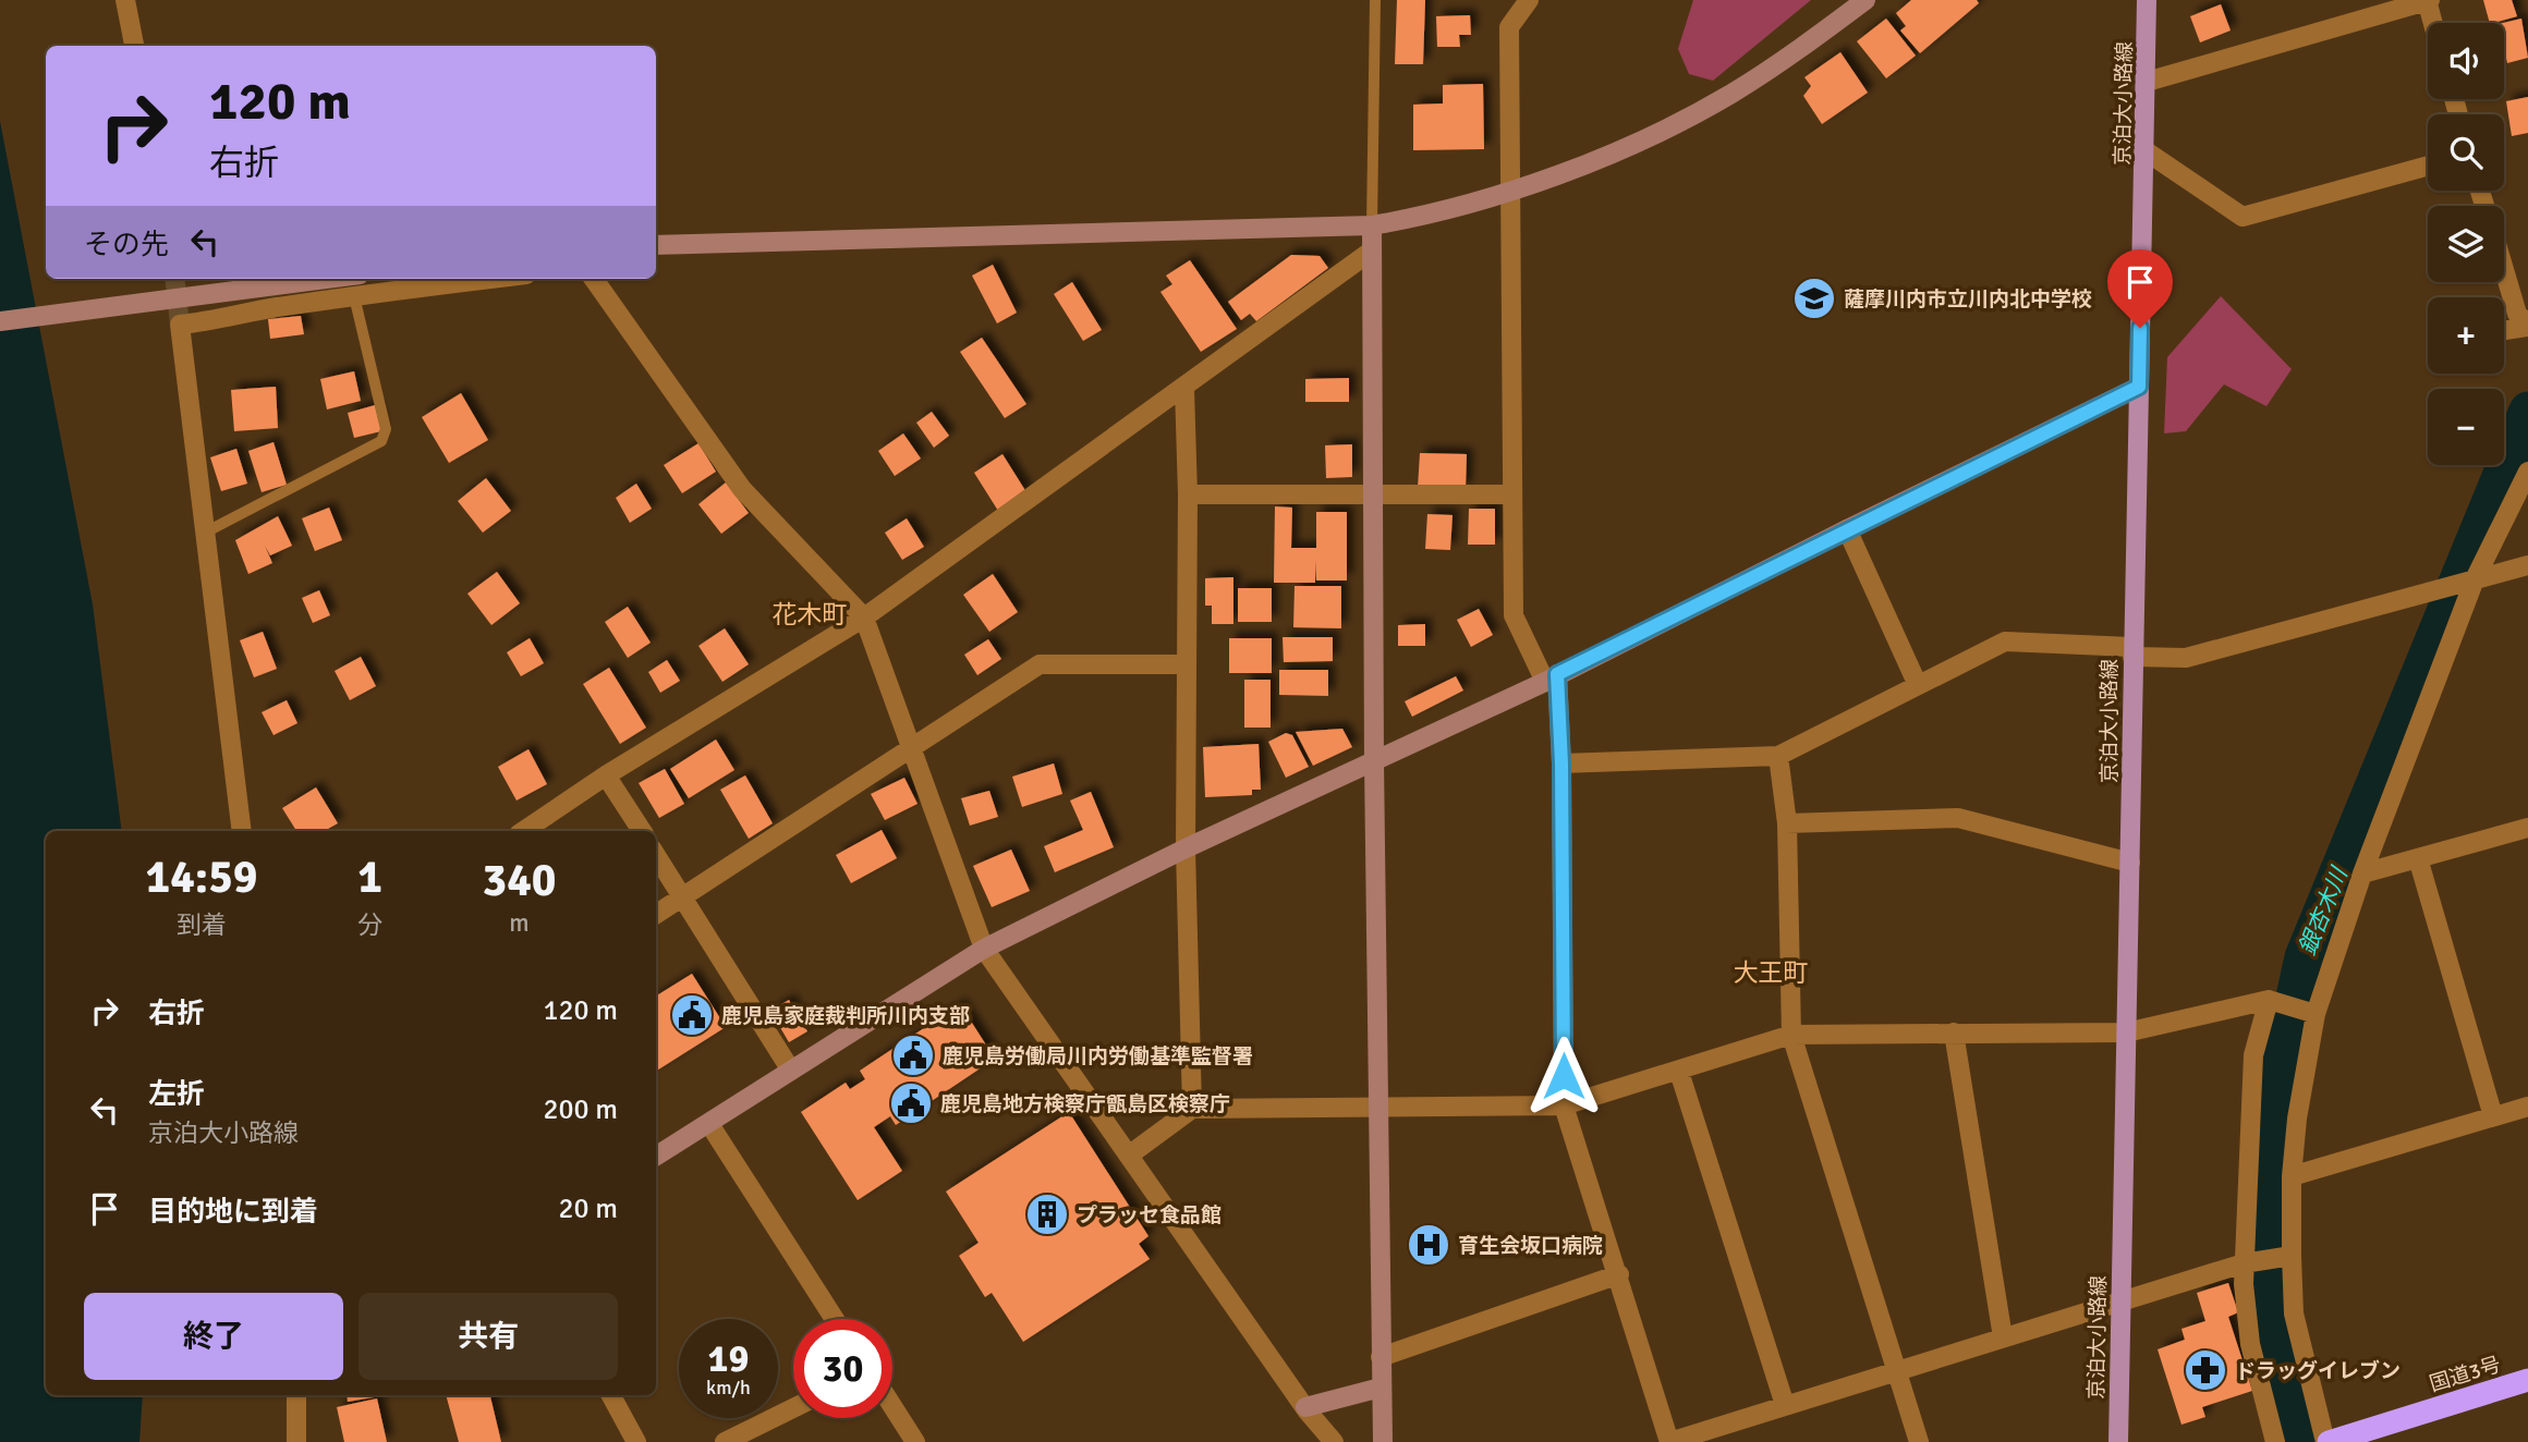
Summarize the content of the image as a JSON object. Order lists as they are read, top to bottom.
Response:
{
  "streets": {
    "highway": ["国道3号"],
    "main road": ["京泊大小路線"]
  },
  "districts": ["花木町", "大王町"],
  "water": ["銀杏木川"],
  "places": {
    "school or university": ["薩摩川内市立川内北中学校"],
    "public building": ["鹿児島家庭裁判所川内支部", "鹿児島労働局川内労働基準監督署", "鹿児島地方検察庁甑島区検察庁"],
    "building": ["プラッセ食品館"],
    "hospital": ["育生会坂口病院"],
    "pharmacy": ["ドラッグイレブン"]
  },
  "page": {
    "map_buttons": ["+", "−"],
    "turn": ["120 m", "右折"],
    "then": "その先",
    "eta": [
      "14:59",
      "到着",
      "1",
      "分",
      "340",
      "m"
    ],
    "list": [
      {
        "name": "右折",
        "value": "120 m"
      },
      {
        "name": "左折",
        "note": "京泊大小路線",
        "value": "200 m"
      },
      {
        "name": "目的地に到着",
        "value": "20 m"
      }
    ],
    "buttons": ["終了", "共有"],
    "speed": "19 km/h",
    "limit": "30"
  }
}
